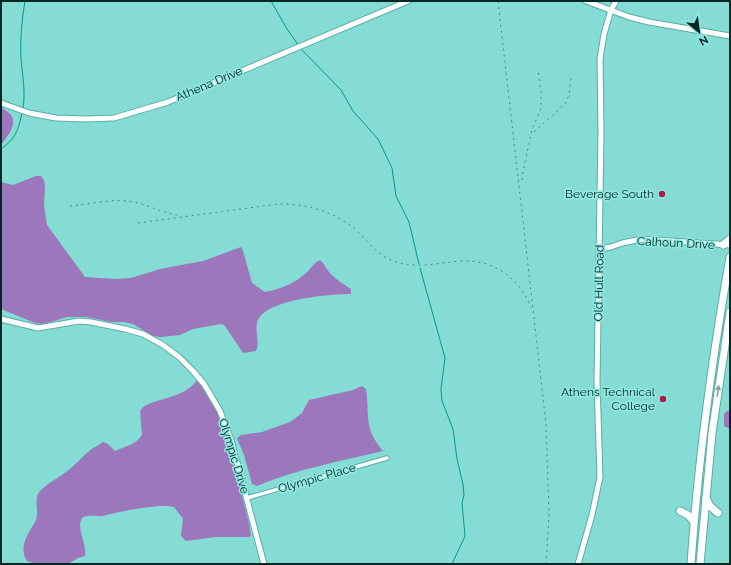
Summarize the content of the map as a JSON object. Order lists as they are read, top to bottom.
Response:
{
  "streets": {
    "street": [
      "Athena Drive",
      "Calhoun Drive",
      "Old Hull Road",
      "Olympic Drive",
      "Olympic Place"
    ]
  },
  "crossings": [
    ["Calhoun Drive", "Old Hull Road"],
    ["Olympic Drive", "Olympic Place"]
  ],
  "places": ["Beverage South", "Athens Technical College"],
  "north": "bottom right"
}
